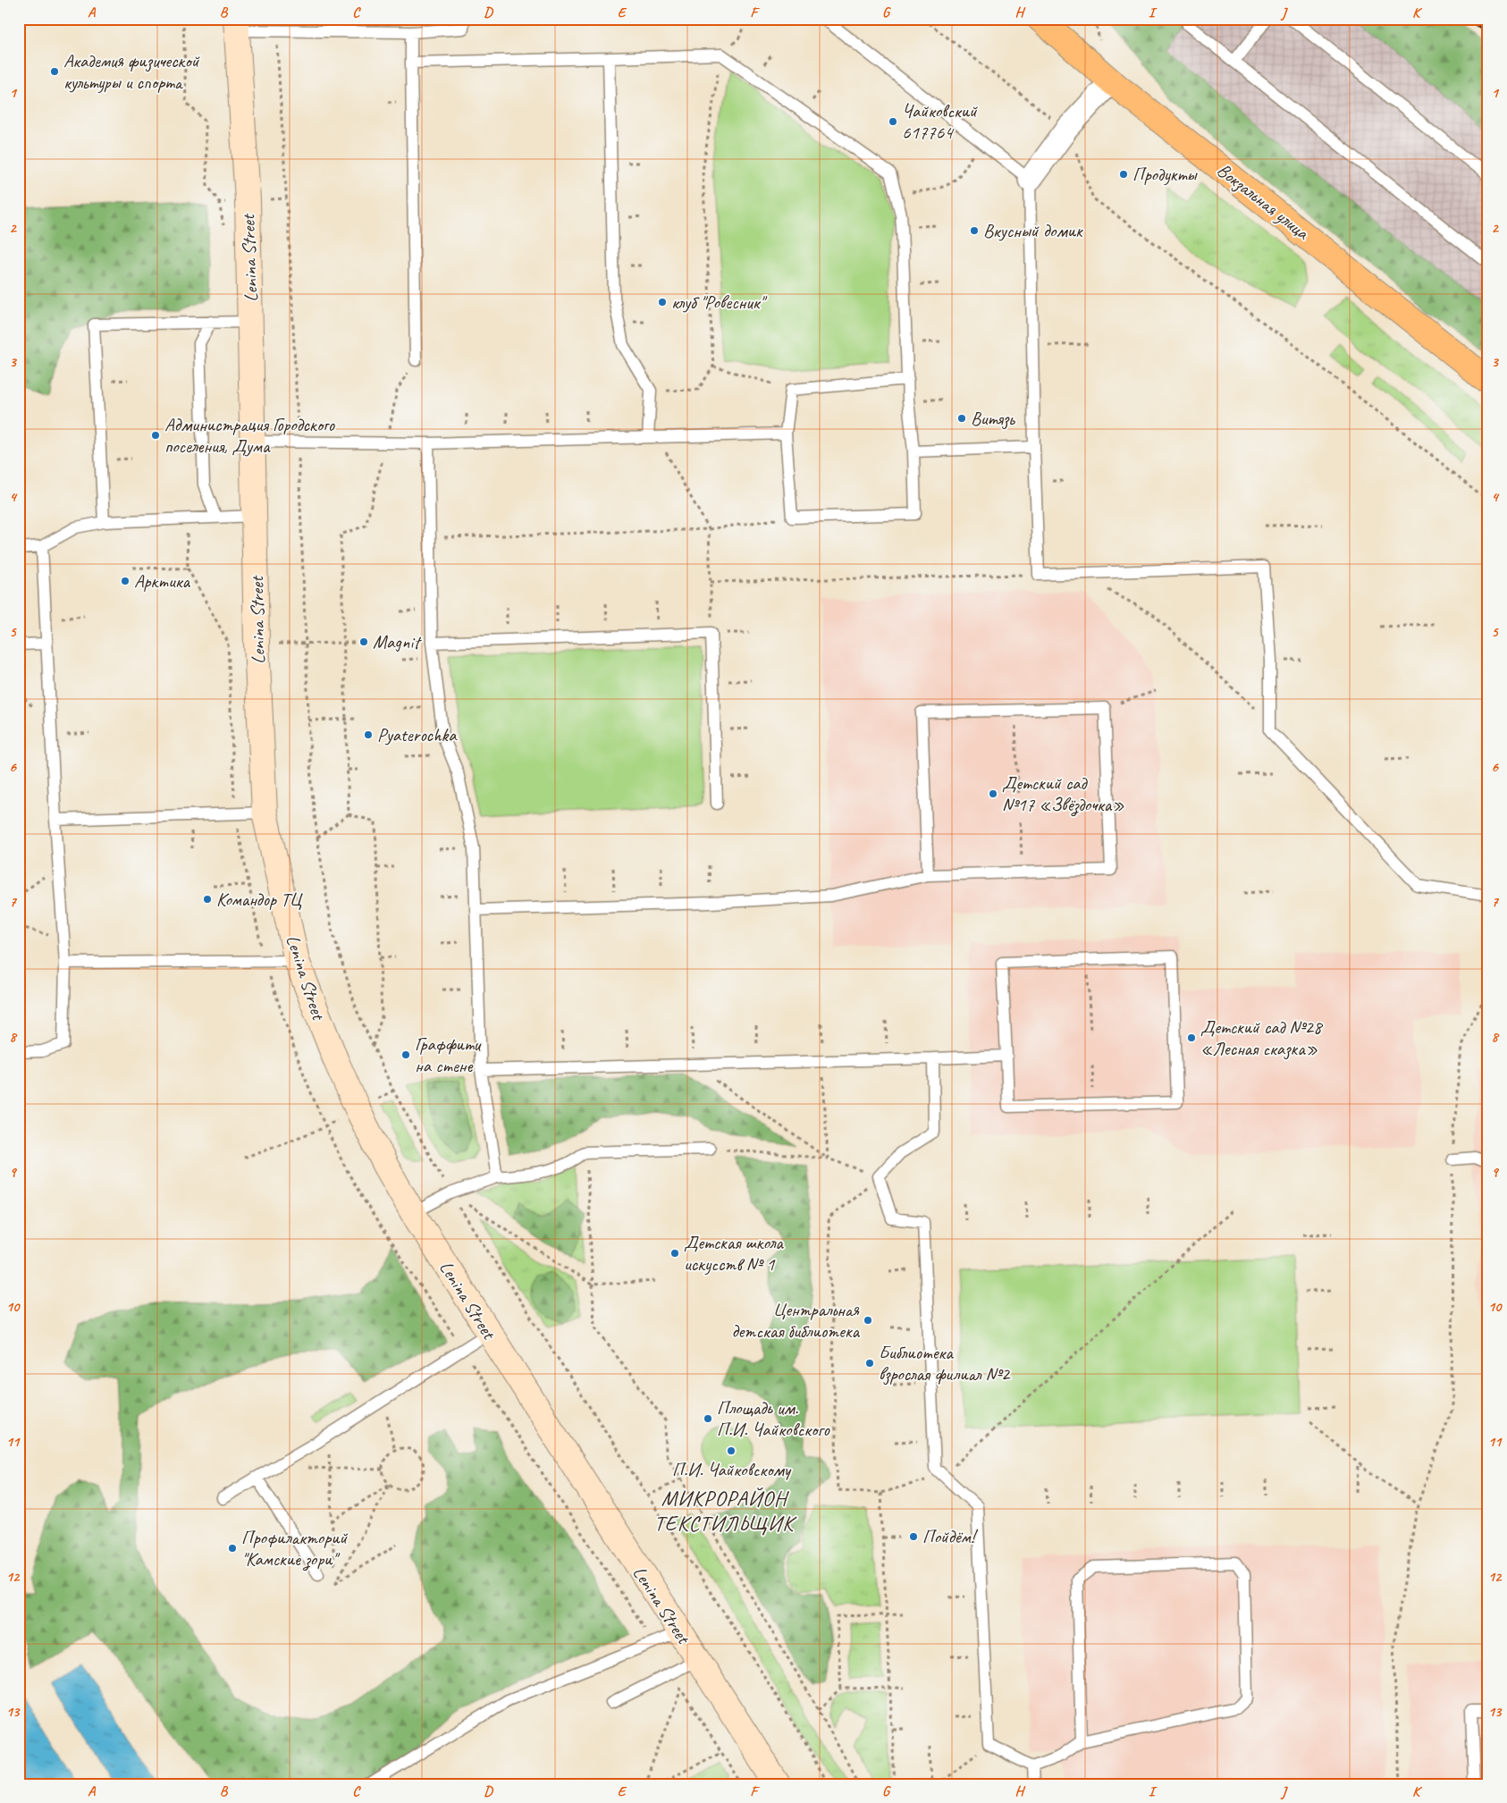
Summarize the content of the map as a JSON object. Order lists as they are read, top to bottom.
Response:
{
  "streets": {
    "main road": ["Вокзальная улица"],
    "street": ["Lenina Street"]
  },
  "districts": ["МИКРОРАЙОН ТЕКСТИЛЬЩИК"],
  "places": [
    "Академия физической культуры и спорта",
    "Чайковский 617764",
    "Продукты",
    "Вкусный домик",
    "клуб \"Ровесник\"",
    "Витязь",
    "Администрация Городского поселения, Дума",
    "Арктика",
    "Magnit",
    "Pyaterochka",
    "Детский сад №17 «Звёздочка»",
    "Командор ТЦ",
    "Детский сад №28 «Лесная сказка»",
    "Граффити на стене",
    "Детская школа искусств № 1",
    "Центральная детская библиотека",
    "Библиотека взрослая филиал №2",
    "Площадь им. П.И. Чайковского",
    "П.И. Чайковскому",
    "Пойдём!",
    "Профилакторий \"Камские зори\""
  ],
  "grid": {
    "columns": [
      "A",
      "B",
      "C",
      "D",
      "E",
      "F",
      "G",
      "H",
      "I",
      "J",
      "K"
    ],
    "rows": [
      "1",
      "2",
      "3",
      "4",
      "5",
      "6",
      "7",
      "8",
      "9",
      "10",
      "11",
      "12",
      "13"
    ]
  }
}
